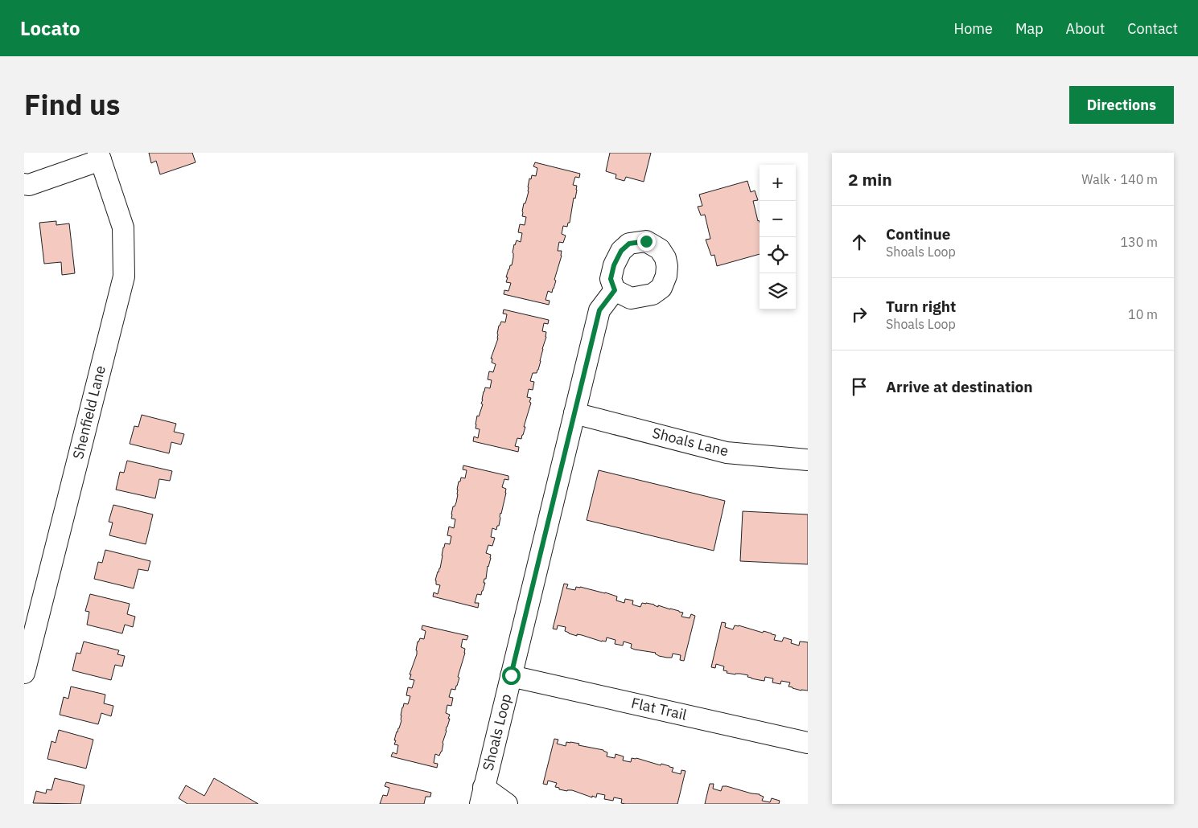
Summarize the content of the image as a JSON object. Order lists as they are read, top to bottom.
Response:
{
  "streets": {
    "street": [
      "Shenfield Lane",
      "Shoals Lane",
      "Flat Trail",
      "Shoals Loop"
    ]
  },
  "crossings": [
    ["Shoals Lane", "Shoals Loop"],
    ["Flat Trail", "Shoals Loop"]
  ],
  "page": {
    "header": "Locato",
    "nav": [
      "Home",
      "Map",
      "About",
      "Contact"
    ],
    "title": "Find us",
    "buttons": "Directions",
    "heading": ["2 min", "Walk · 140 m"],
    "map_buttons": ["+", "−"],
    "list": [
      ["Continue", "Shoals Loop", "130 m"],
      ["Turn right", "Shoals Loop", "10 m"],
      "Arrive at destination"
    ]
  }
}
